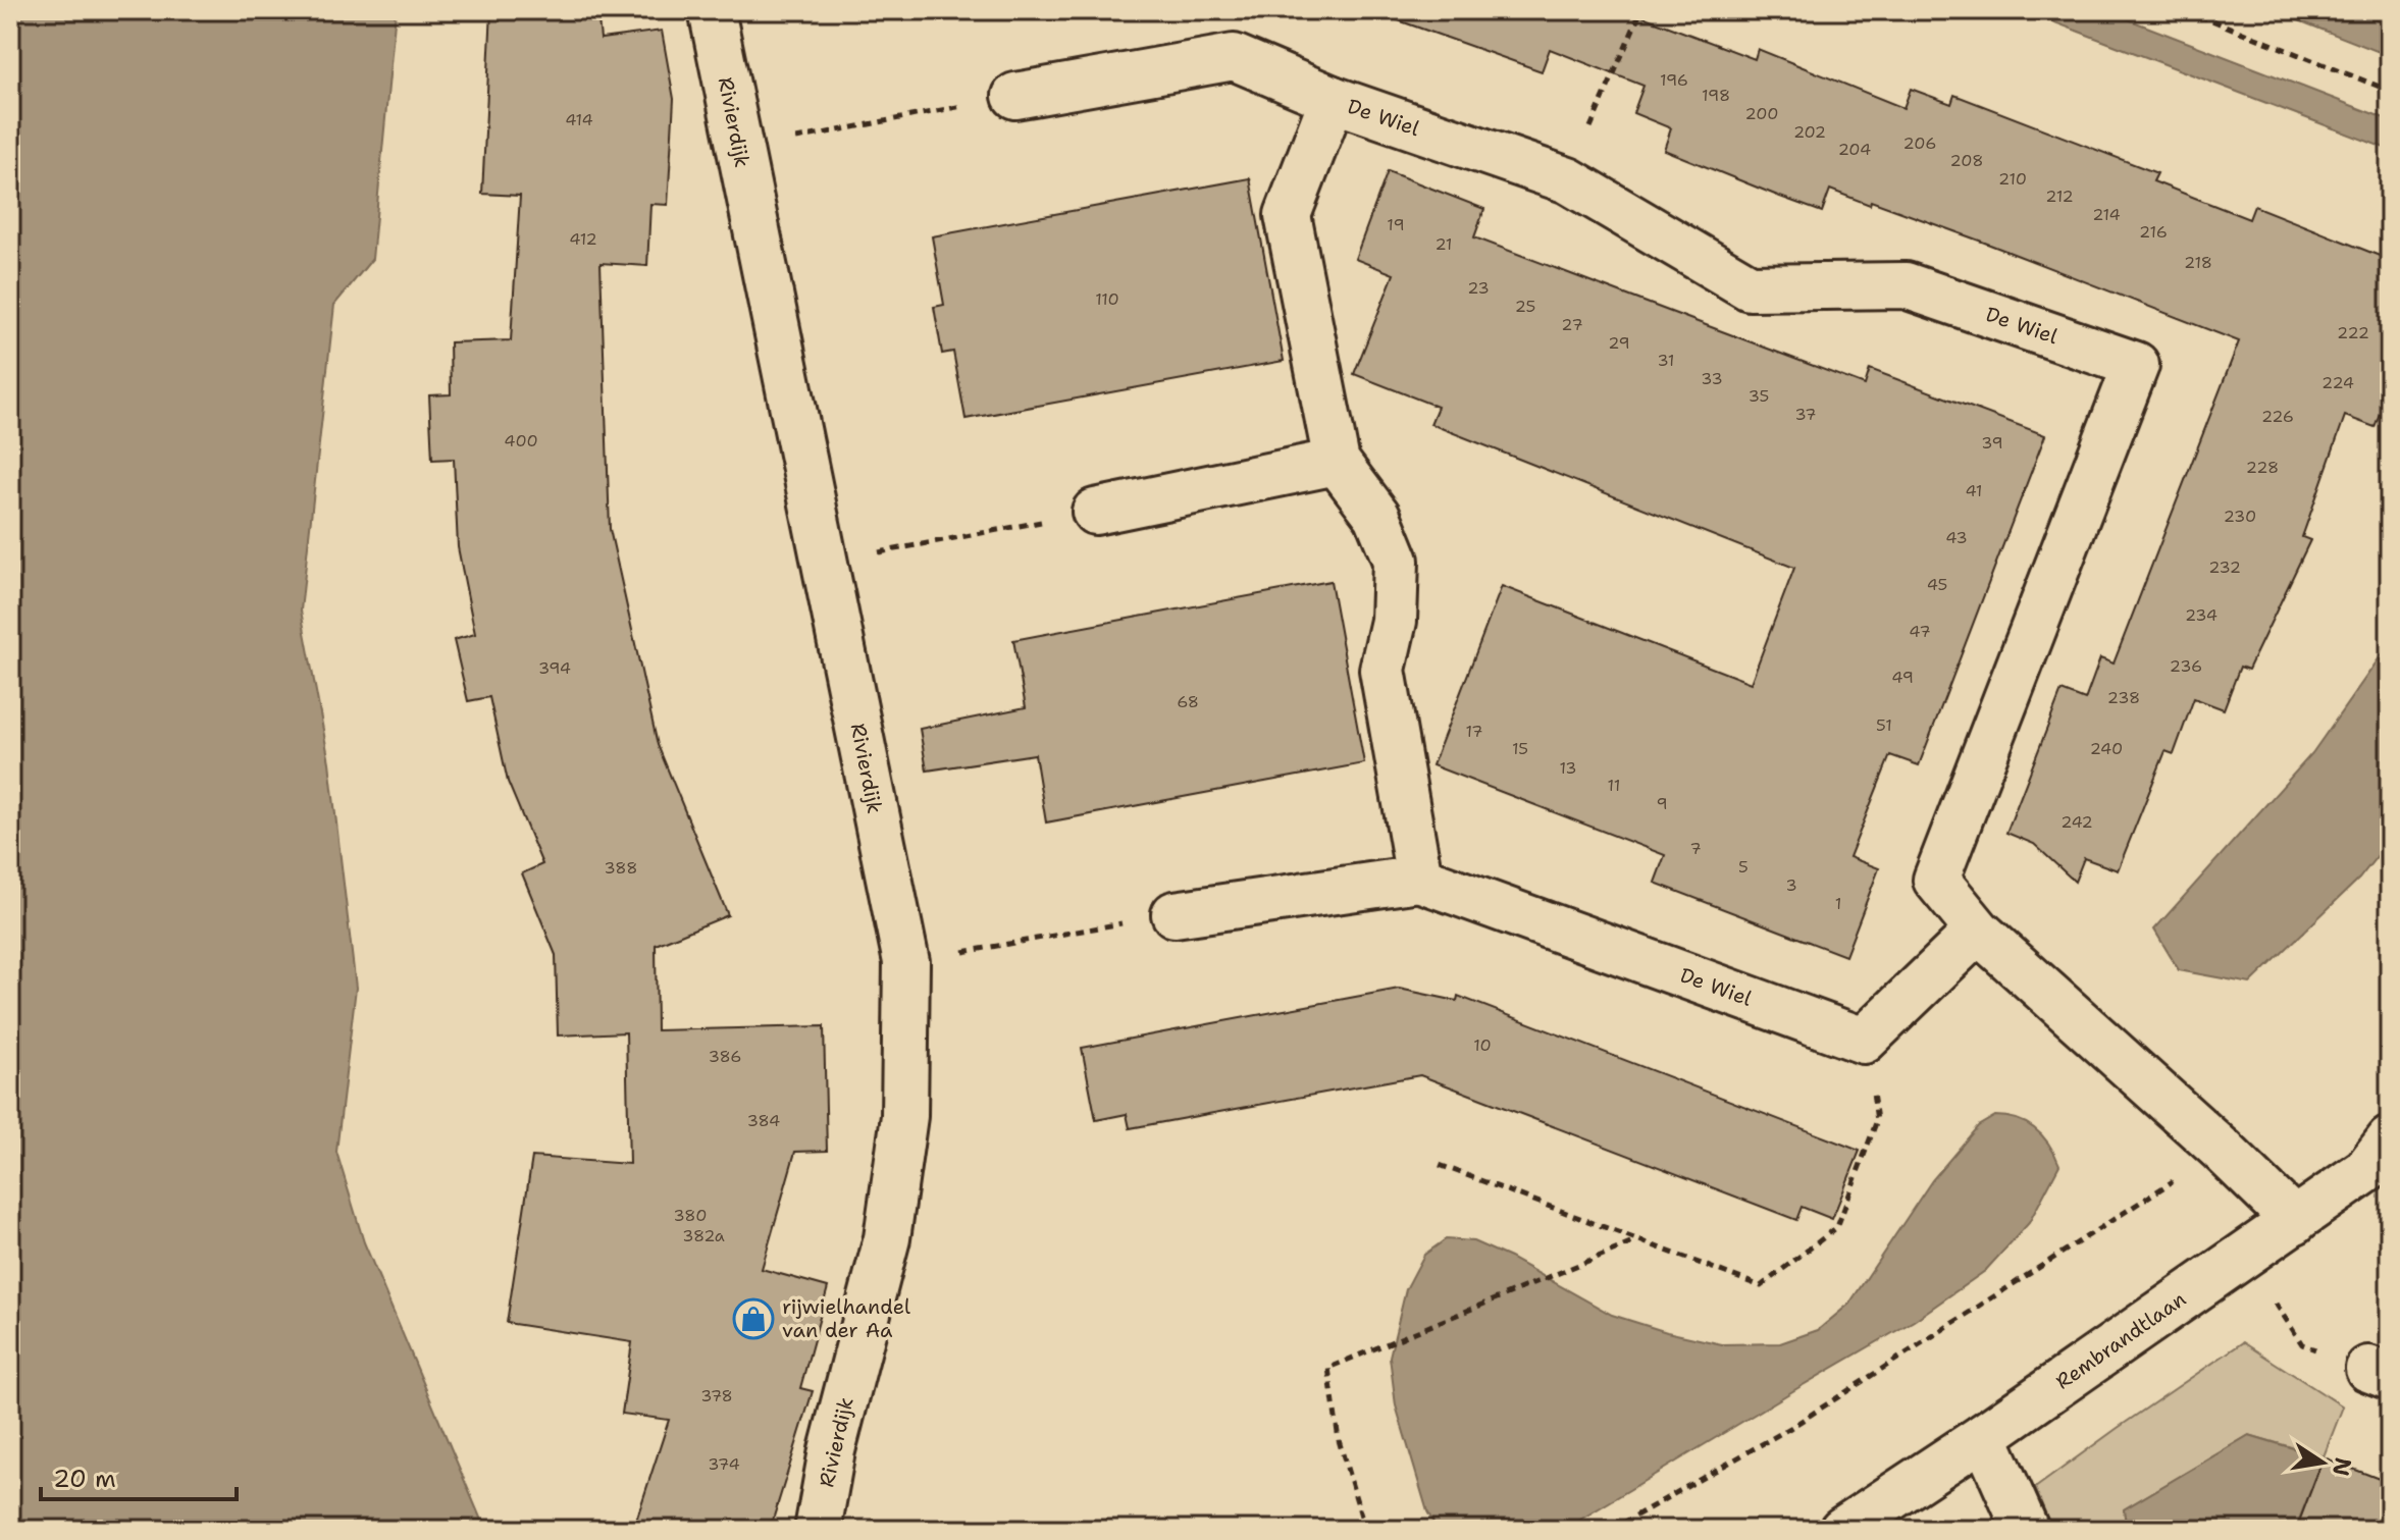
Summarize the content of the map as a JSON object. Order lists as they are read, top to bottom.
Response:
{
  "streets": {
    "street": ["De Wiel", "Rivierdijk", "Rembrandtlaan"]
  },
  "crossings": [
    ["De Wiel", "Rembrandtlaan"]
  ],
  "places": {
    "shop": ["rijwielhandel van der Aa"]
  },
  "house_numbers": [
    "196",
    "198",
    "200",
    "414",
    "202",
    "206",
    "204",
    "208",
    "210",
    "212",
    "214",
    "19",
    "216",
    "412",
    "21",
    "218",
    "23",
    "110",
    "25",
    "27",
    "222",
    "29",
    "31",
    "33",
    "224",
    "35",
    "37",
    "226",
    "400",
    "39",
    "228",
    "41",
    "230",
    "43",
    "232",
    "45",
    "234",
    "47",
    "236",
    "394",
    "49",
    "238",
    "68",
    "51",
    "17",
    "15",
    "240",
    "13",
    "11",
    "9",
    "242",
    "7",
    "5",
    "388",
    "3",
    "1",
    "10",
    "386",
    "384",
    "380",
    "382a",
    "378",
    "374"
  ],
  "scale_bar": "20 m",
  "north": "right"
}
